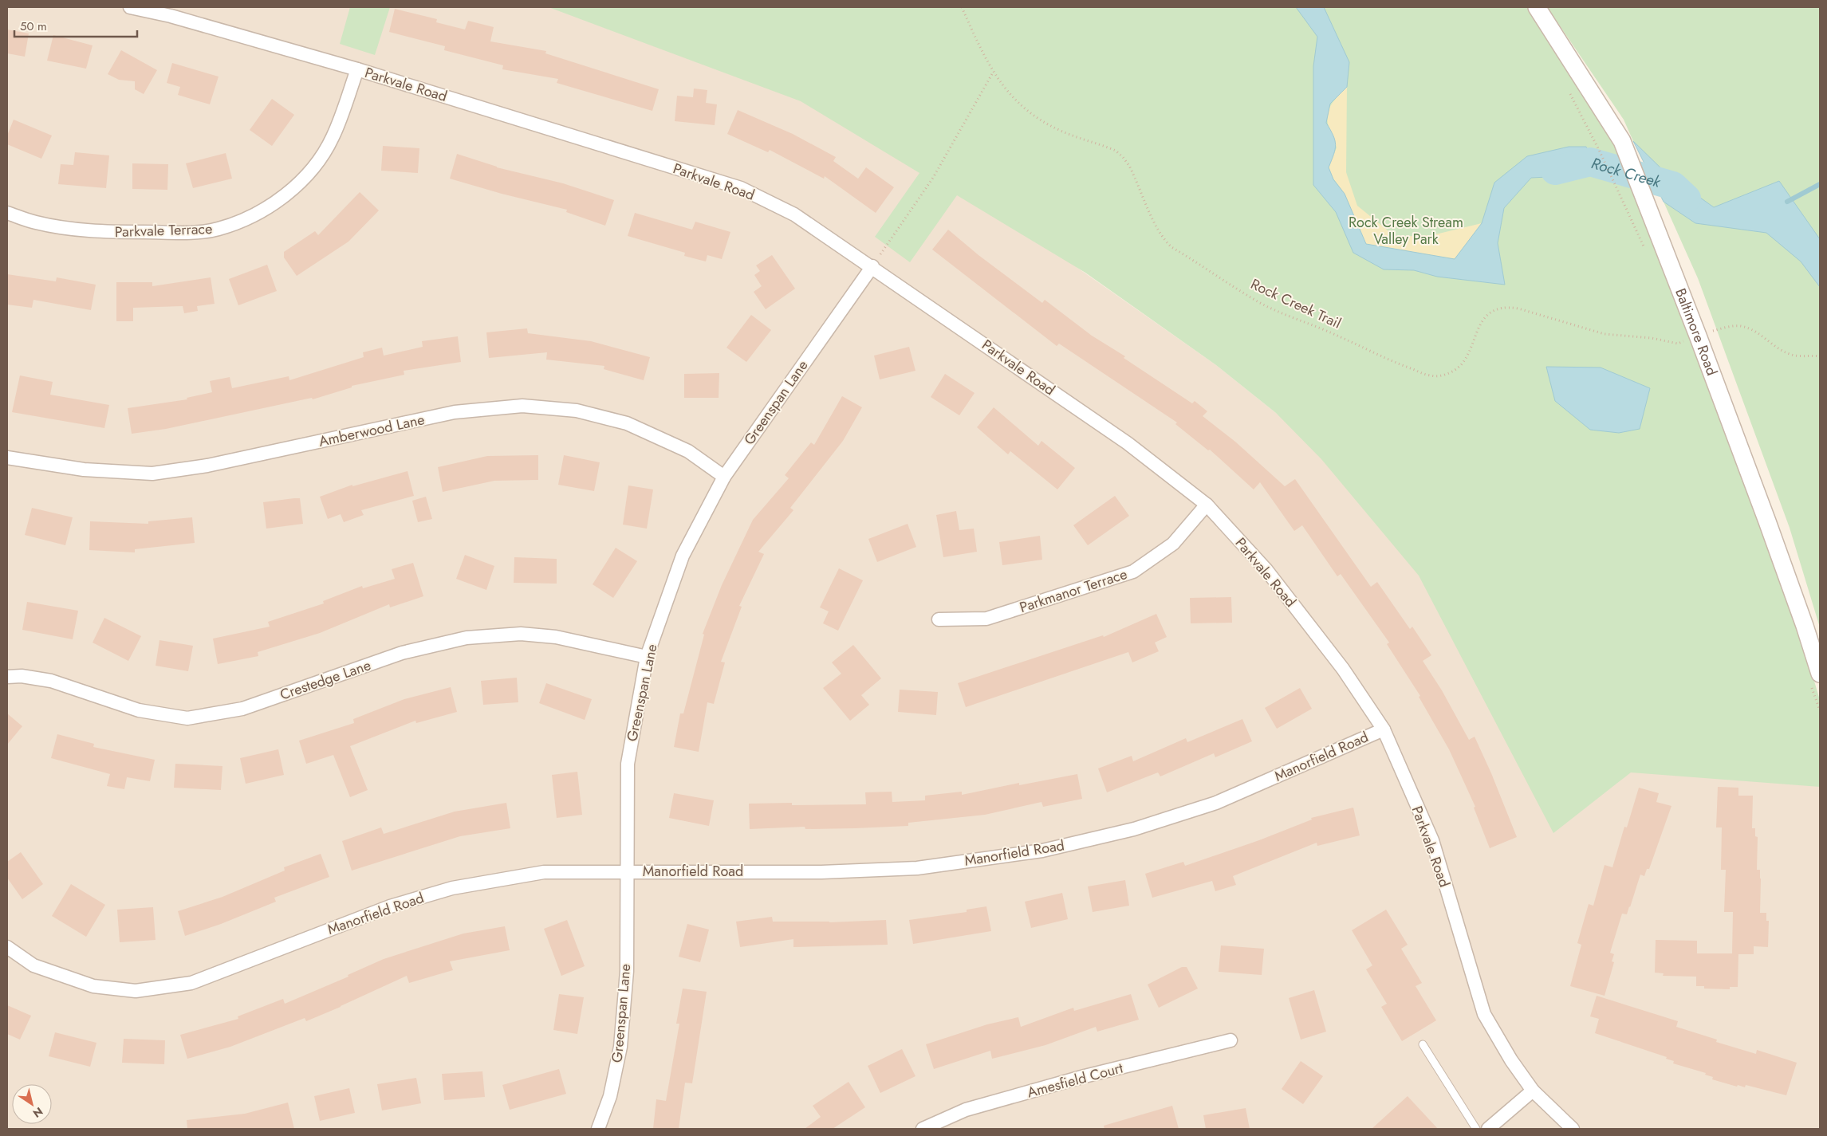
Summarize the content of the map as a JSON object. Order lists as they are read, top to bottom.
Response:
{
  "streets": {
    "street": [
      "Parkvale Road",
      "Parkvale Terrace",
      "Baltimore Road",
      "Greenspan Lane",
      "Amberwood Lane",
      "Parkmanor Terrace",
      "Crestedge Lane",
      "Manorfield Road",
      "Amesfield Court"
    ],
    "path": ["Rock Creek Trail"]
  },
  "crossings": [
    ["Parkvale Road", "Parkvale Terrace"],
    ["Parkvale Road", "Greenspan Lane"],
    ["Parkvale Road", "Parkmanor Terrace"],
    ["Parkvale Road", "Manorfield Road"],
    ["Greenspan Lane", "Amberwood Lane"],
    ["Greenspan Lane", "Crestedge Lane"],
    ["Greenspan Lane", "Manorfield Road"]
  ],
  "water": ["Rock Creek"],
  "parks": ["Rock Creek Stream Valley Park"],
  "scale_bar": "50 m",
  "north": "bottom right"
}
